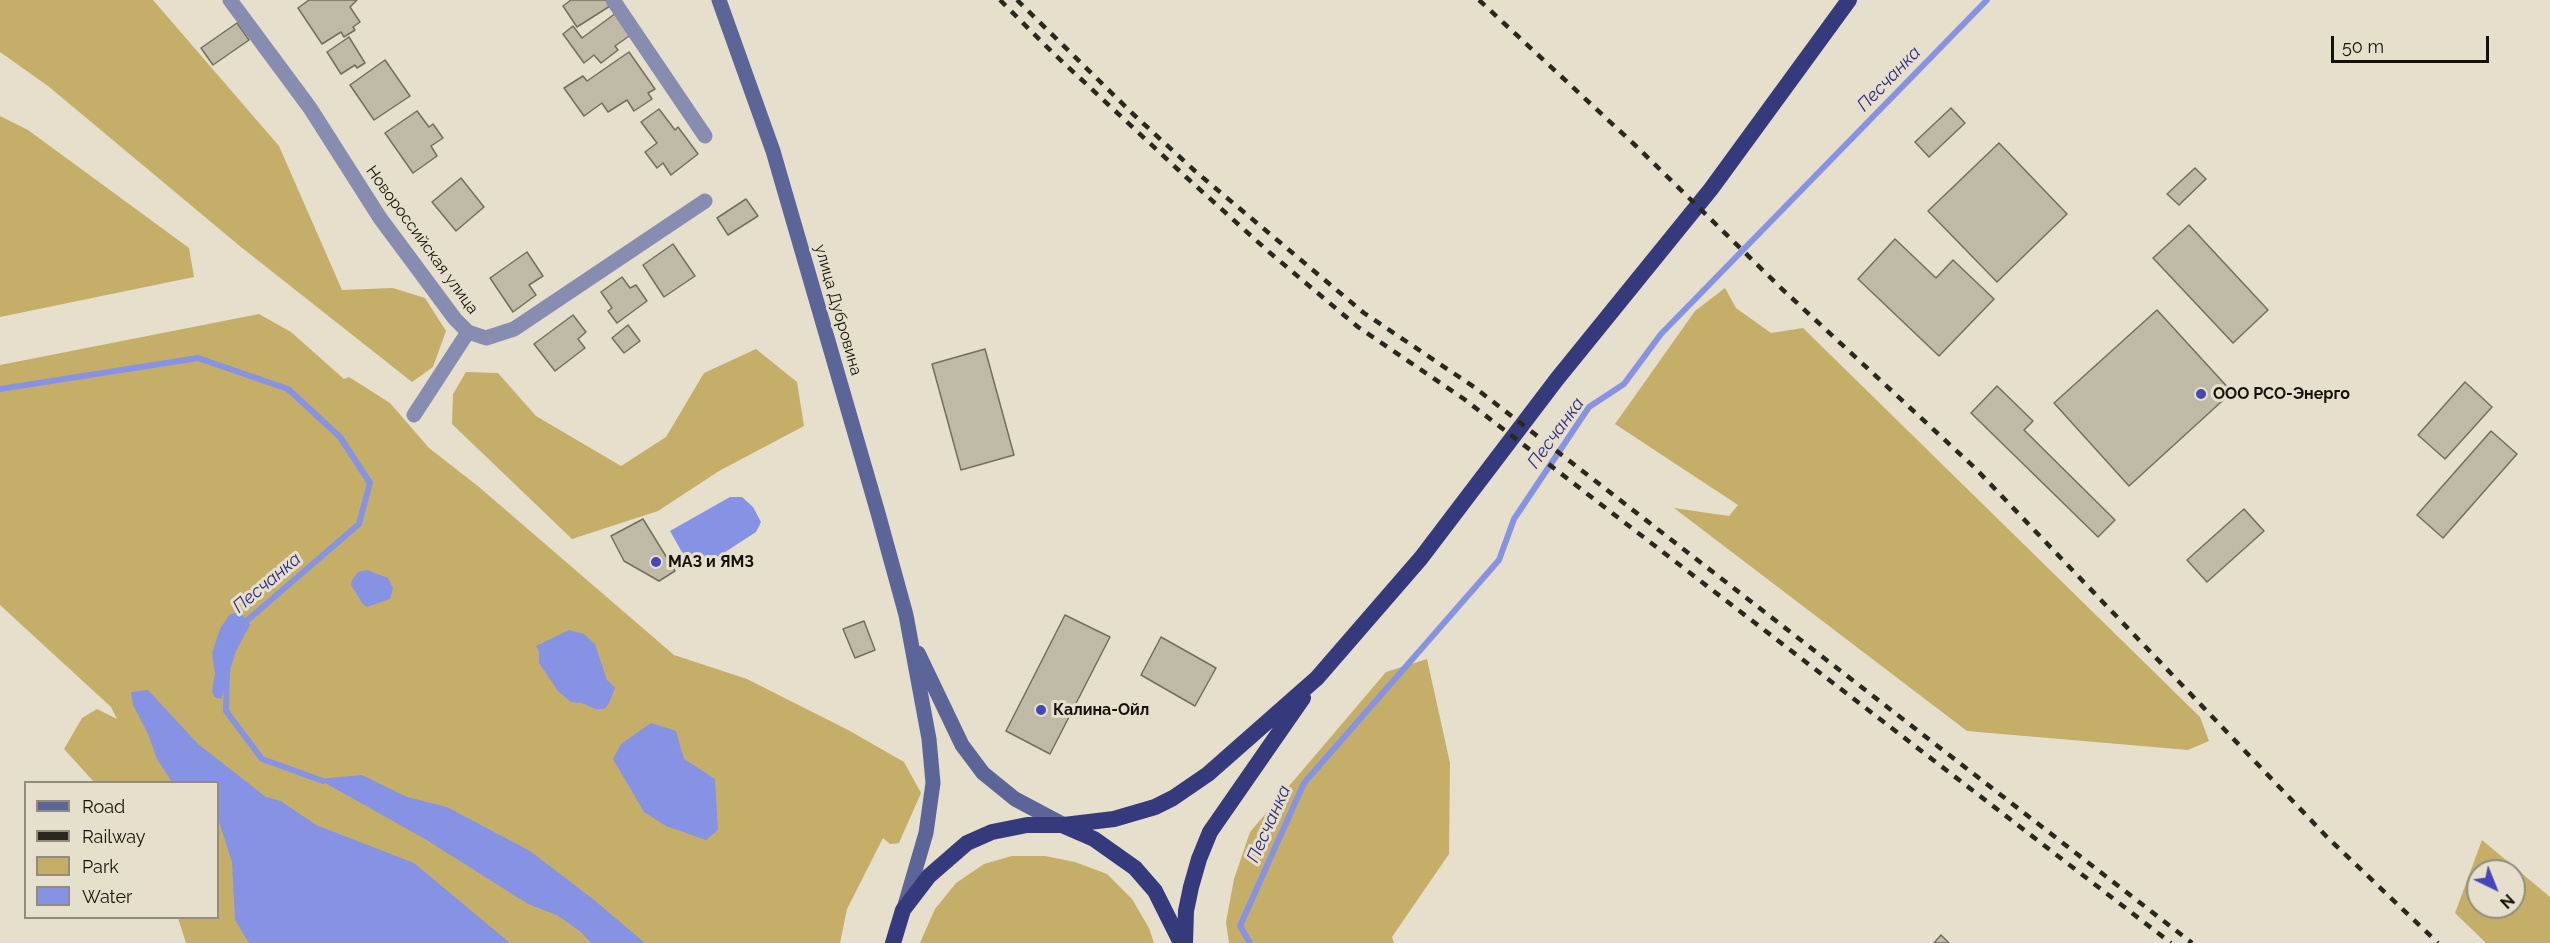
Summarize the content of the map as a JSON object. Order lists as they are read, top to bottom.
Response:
{
  "streets": {
    "main road": ["улица Дубровина"],
    "street": ["Новороссийская улица"]
  },
  "water": ["Песчанка"],
  "places": ["ООО РСО-Энерго", "МАЗ и ЯМЗ", "Калина-Ойл"],
  "legend": [
    "Road",
    "Railway",
    "Park",
    "Water"
  ],
  "scale_bar": "50 m",
  "north": "bottom right"
}
